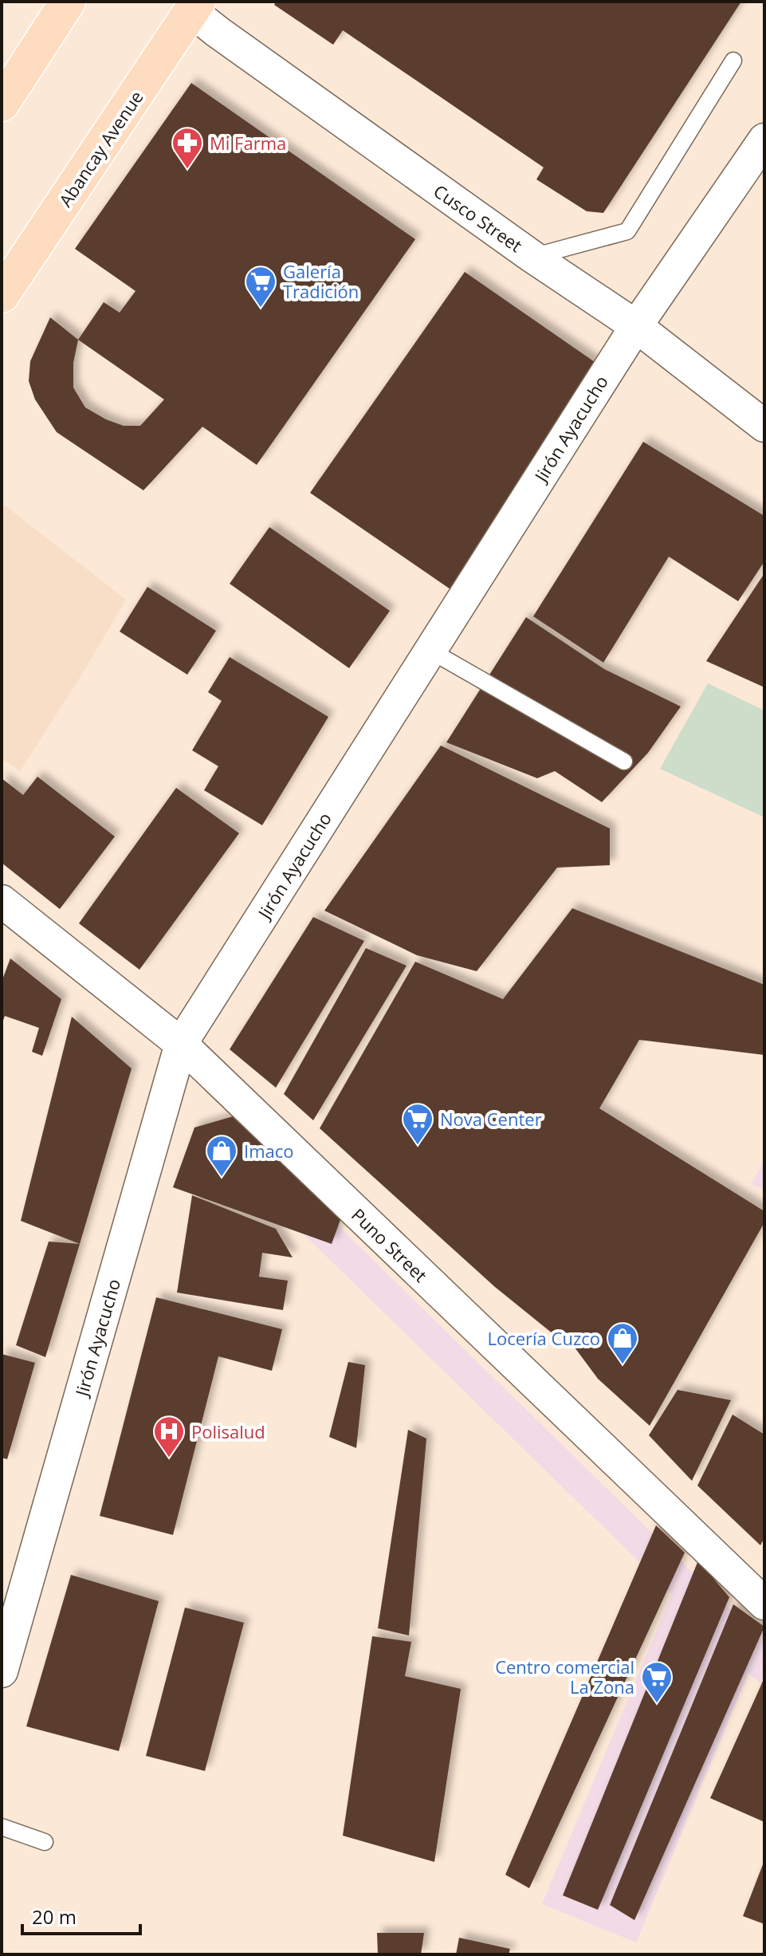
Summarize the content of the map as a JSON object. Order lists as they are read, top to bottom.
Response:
{
  "streets": {
    "main road": ["Abancay Avenue"],
    "street": ["Cusco Street", "Jirón Ayacucho", "Puno Street"]
  },
  "crossings": [
    ["Abancay Avenue", "Cusco Street"],
    ["Cusco Street", "Jirón Ayacucho"],
    ["Jirón Ayacucho", "Puno Street"]
  ],
  "places": {
    "pharmacy": ["Mi Farma"],
    "supermarket": ["Galería Tradición", "Nova Center", "Centro comercial La Zona"],
    "shop": ["Imaco", "Locería Cuzco"],
    "hospital": ["Polisalud"]
  },
  "scale_bar": "20 m"
}
